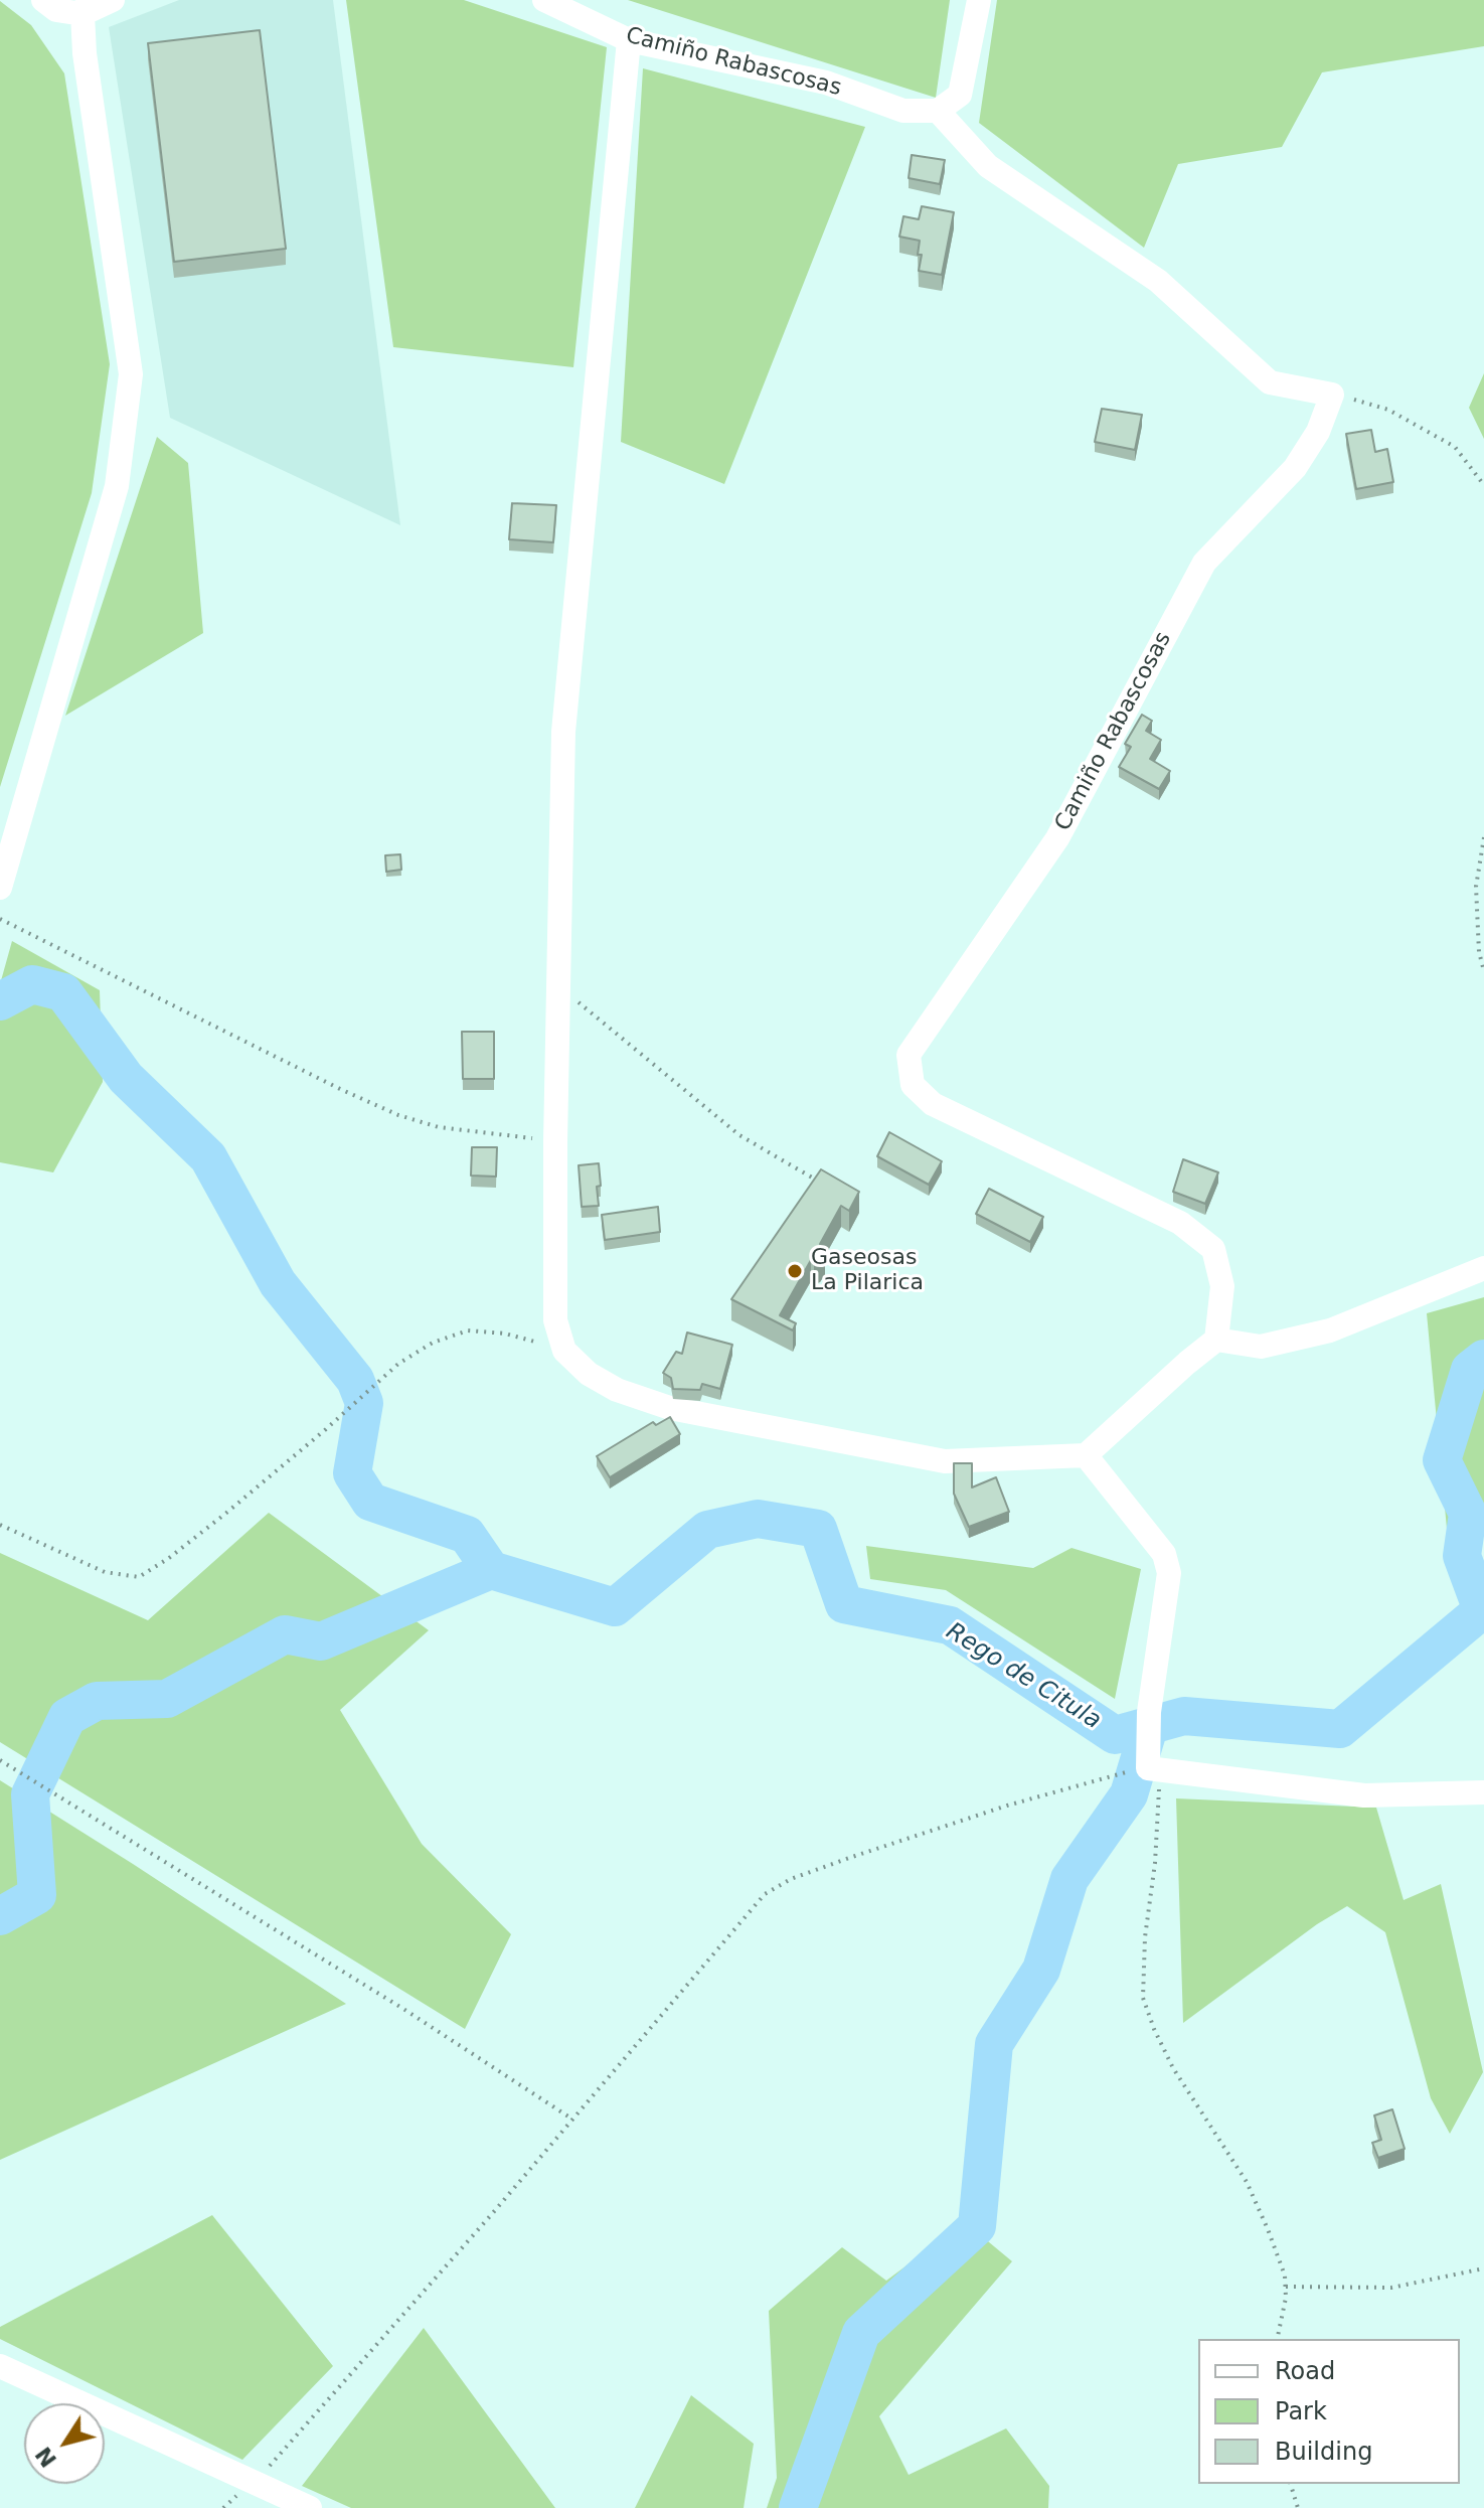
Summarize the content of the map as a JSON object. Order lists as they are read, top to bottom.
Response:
{
  "streets": {
    "street": ["Camiño Rabascosas"]
  },
  "water": ["Rego de Citula"],
  "places": ["Gaseosas La Pilarica"],
  "legend": ["Road", "Park", "Building"],
  "north": "bottom left"
}
